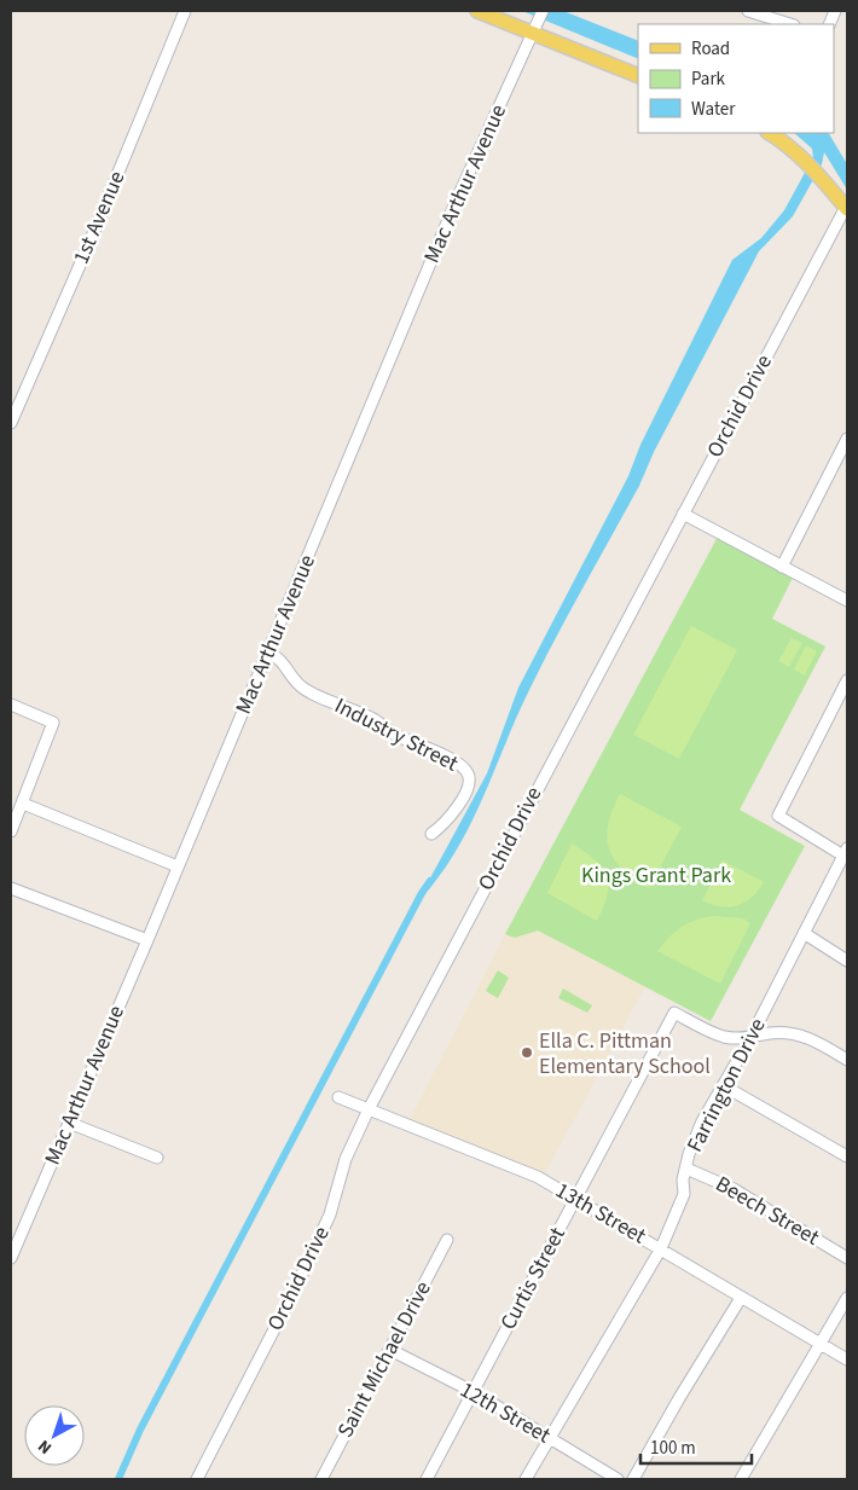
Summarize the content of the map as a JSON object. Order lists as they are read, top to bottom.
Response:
{
  "streets": {
    "street": [
      "Mac Arthur Avenue",
      "1st Avenue",
      "Orchid Drive",
      "Industry Street",
      "Farrington Drive",
      "Beech Street",
      "13th Street",
      "Curtis Street",
      "Saint Michael Drive",
      "12th Street"
    ]
  },
  "crossings": [
    ["Mac Arthur Avenue", "Industry Street"],
    ["Orchid Drive", "13th Street"],
    ["Farrington Drive", "Beech Street"],
    ["Farrington Drive", "13th Street"],
    ["Farrington Drive", "Curtis Street"],
    ["Farrington Drive", "12th Street"],
    ["13th Street", "Curtis Street"],
    ["Curtis Street", "12th Street"],
    ["Saint Michael Drive", "12th Street"]
  ],
  "parks": ["Kings Grant Park"],
  "places": ["Ella C. Pittman Elementary School"],
  "legend": ["Road", "Park", "Water"],
  "scale_bar": "100 m",
  "north": "bottom left"
}
